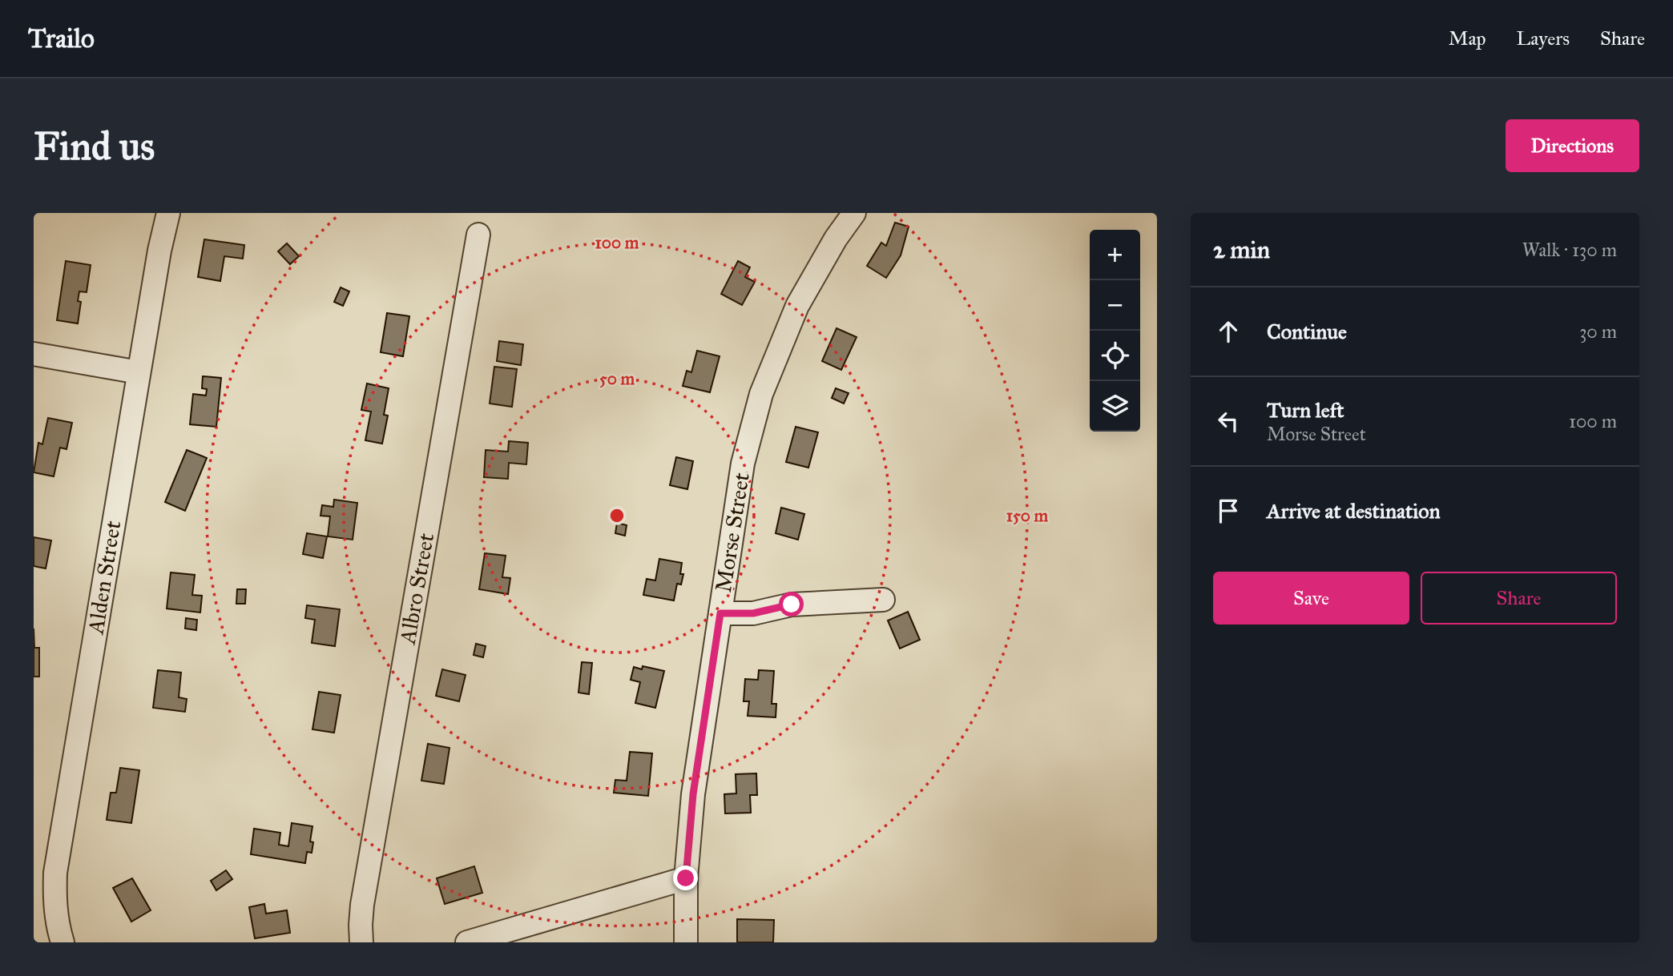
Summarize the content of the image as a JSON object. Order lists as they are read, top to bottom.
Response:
{
  "streets": {
    "street": ["Morse Street", "Alden Street", "Albro Street"]
  },
  "page": {
    "header": "Trailo",
    "nav": ["Map", "Layers", "Share"],
    "buttons": [
      "Directions",
      ["Save", "Share"]
    ],
    "title": "Find us",
    "heading": ["2 min", "Walk · 130 m"],
    "map_buttons": ["+", "−"],
    "list": [
      ["Continue", "30 m"],
      ["Turn left", "Morse Street", "100 m"],
      "Arrive at destination"
    ]
  },
  "rings": ["100 m", "50 m", "150 m"]
}
